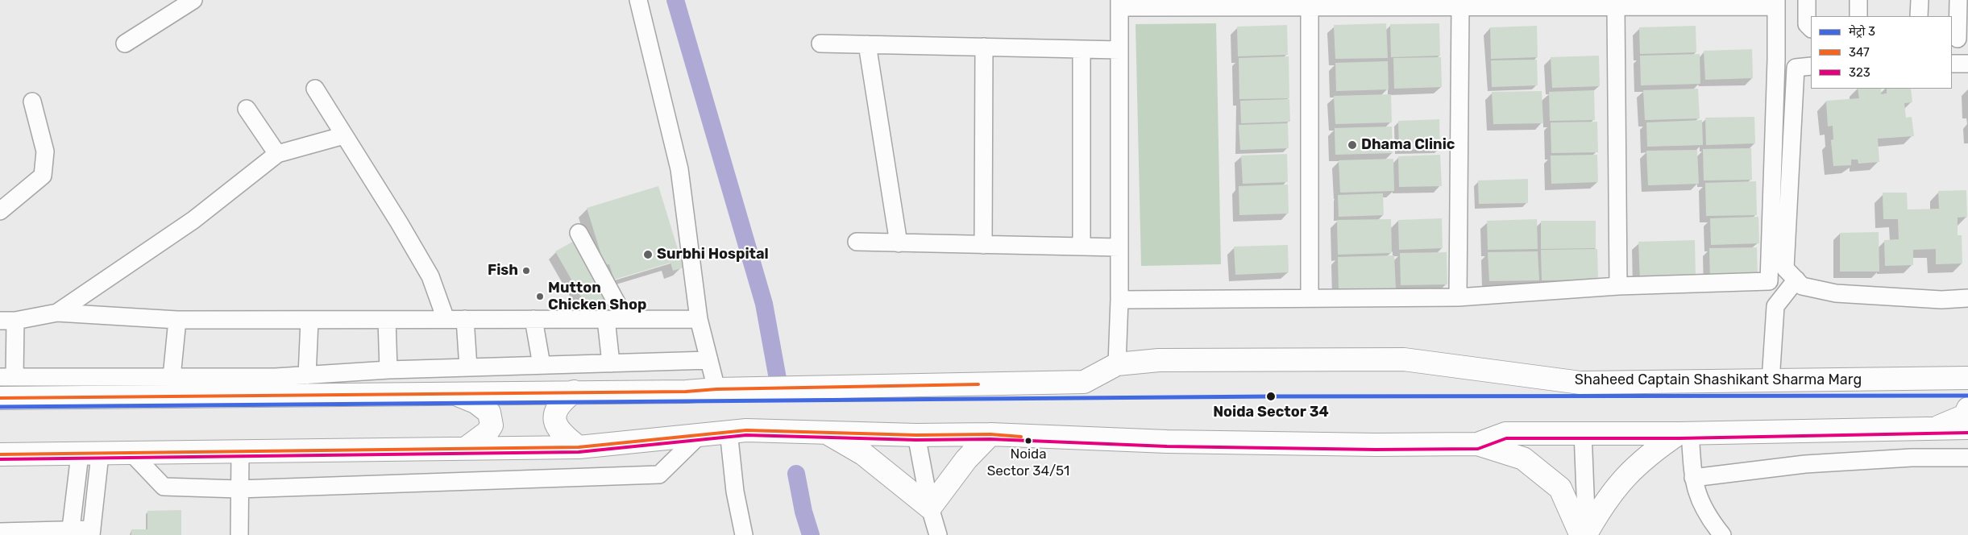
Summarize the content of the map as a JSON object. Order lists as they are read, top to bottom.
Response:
{
  "streets": {
    "main road": ["Shaheed Captain Shashikant Sharma Marg"]
  },
  "places": [
    "Dhama Clinic",
    "Surbhi Hospital",
    "Fish",
    "Mutton Chicken Shop",
    "Noida Sector 34",
    "Noida Sector 34/51"
  ],
  "lines": ["transit line 347", "metro line 3", "transit line 323"],
  "legend": ["मेट्रो 3", "347", "323"]
}
